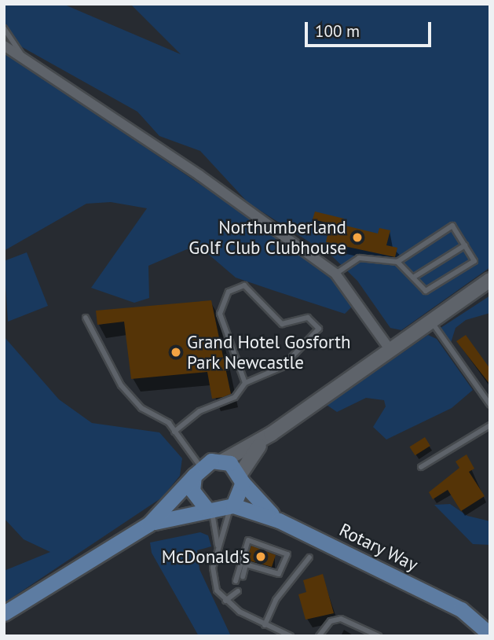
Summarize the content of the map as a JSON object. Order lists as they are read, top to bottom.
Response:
{
  "streets": {
    "main road": ["Rotary Way"]
  },
  "places": ["Northumberland Golf Club Clubhouse", "Grand Hotel Gosforth Park Newcastle", "McDonald's"],
  "scale_bar": "100 m"
}
